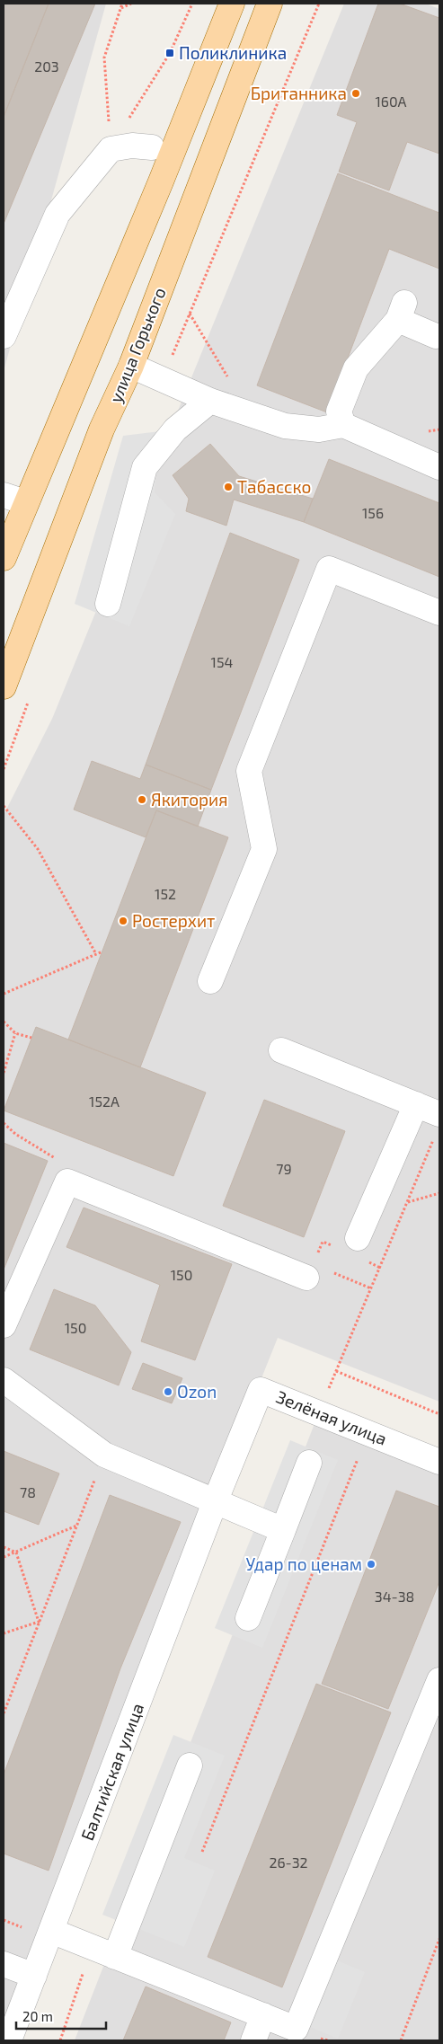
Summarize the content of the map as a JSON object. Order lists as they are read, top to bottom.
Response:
{
  "streets": {
    "main road": ["улица Горького"],
    "street": ["Зелёная улица", "Балтийская улица"]
  },
  "crossings": [
    ["Зелёная улица", "Балтийская улица"]
  ],
  "places": {
    "transit": ["Поликлиника"],
    "other": [
      "Британника",
      "Табасско",
      "Якитория",
      "Ростерхит",
      "Ozon",
      "Удар по ценам"
    ]
  },
  "house_numbers": [
    "203",
    "160А",
    "156",
    "154",
    "152",
    "152А",
    "79",
    "150",
    "150",
    "78",
    "34-38",
    "26-32"
  ],
  "scale_bar": "20 m"
}
